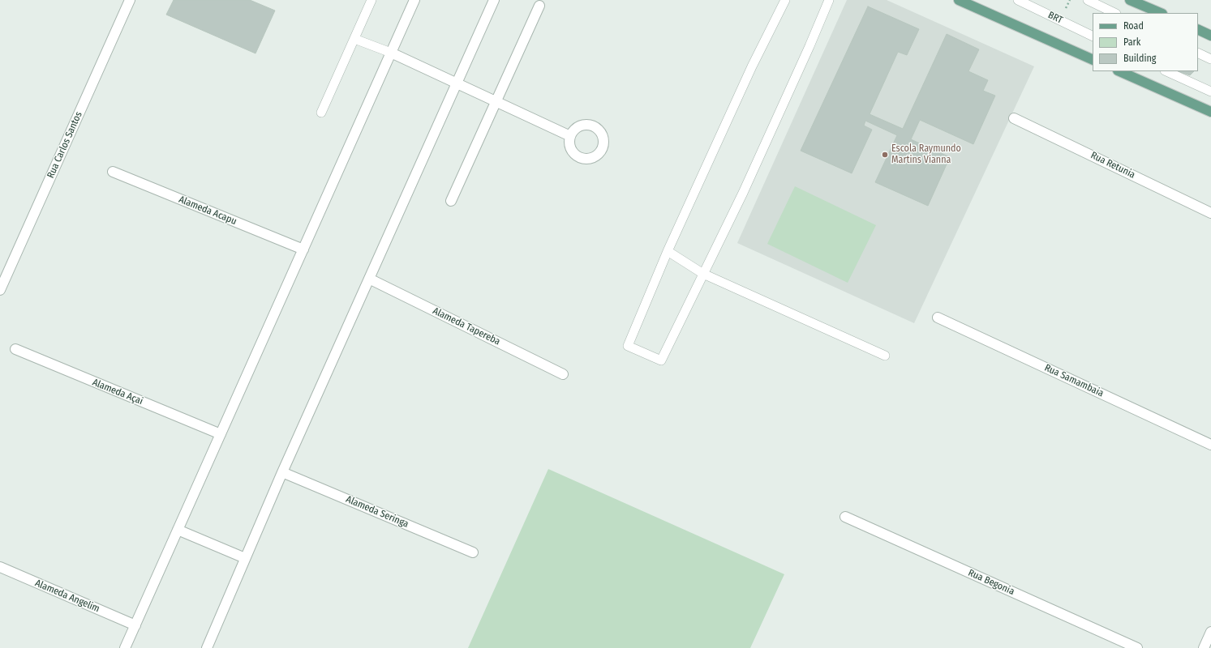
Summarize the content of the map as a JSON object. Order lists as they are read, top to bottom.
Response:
{
  "streets": {
    "street": [
      "Rua Carlos Santos",
      "Rua Retunia",
      "Alameda Acapu",
      "Alameda Tapereba",
      "Rua Samambaia",
      "Alameda Açai",
      "Alameda Seringa",
      "Rua Begonia",
      "Alameda Angelim"
    ],
    "lane": ["BRT"]
  },
  "places": ["Escola Raymundo Martins Vianna"],
  "legend": ["Road", "Park", "Building"]
}
